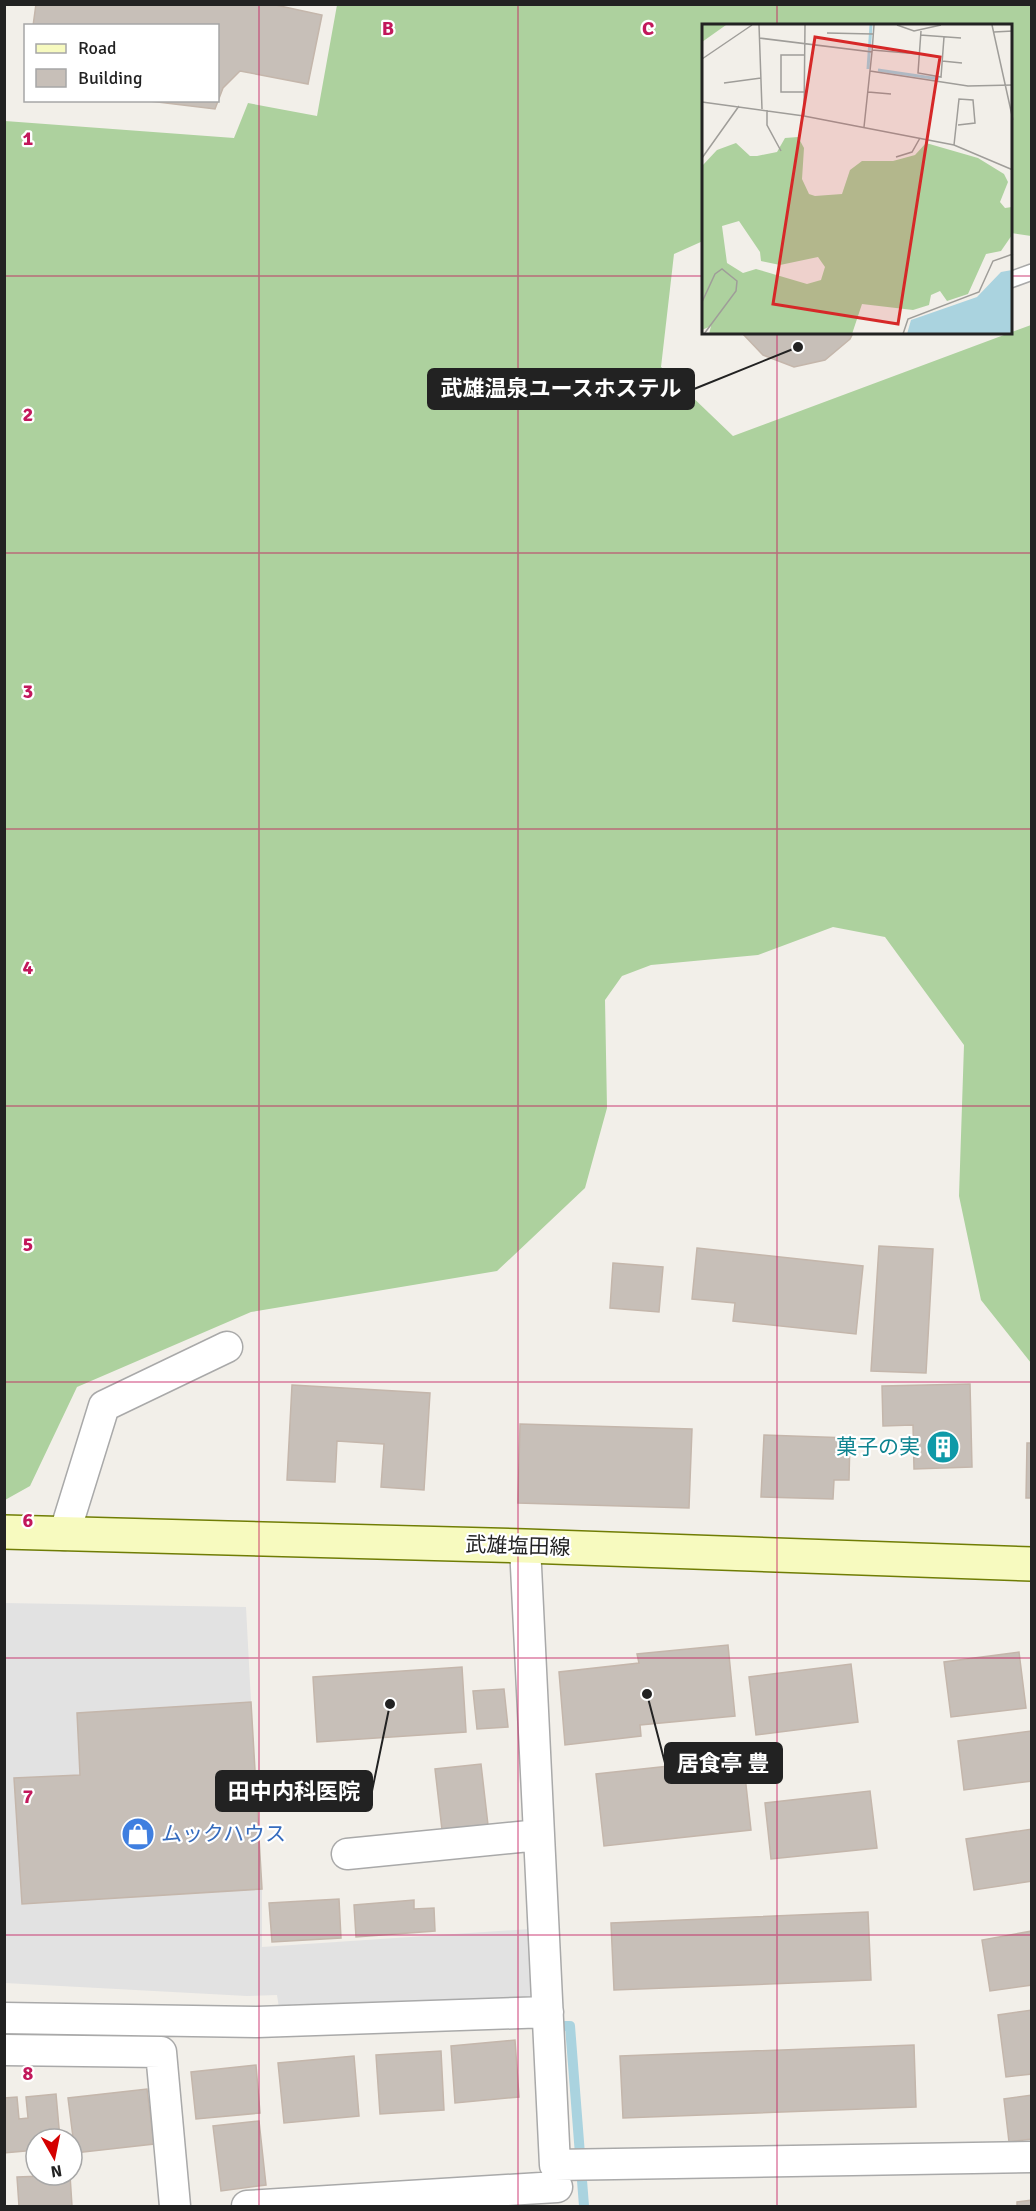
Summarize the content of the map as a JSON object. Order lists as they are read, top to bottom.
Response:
{
  "streets": {
    "main road": ["武雄塩田線"]
  },
  "places": {
    "other": ["武雄温泉ユースホステル", "居食亭 豊", "田中内科医院"],
    "building": ["菓子の実"],
    "shop": ["ムックハウス"]
  },
  "legend": ["Road", "Building"],
  "north": "bottom",
  "grid": {
    "columns": ["B", "C"],
    "rows": [
      "1",
      "2",
      "3",
      "4",
      "5",
      "6",
      "7",
      "8"
    ]
  }
}
